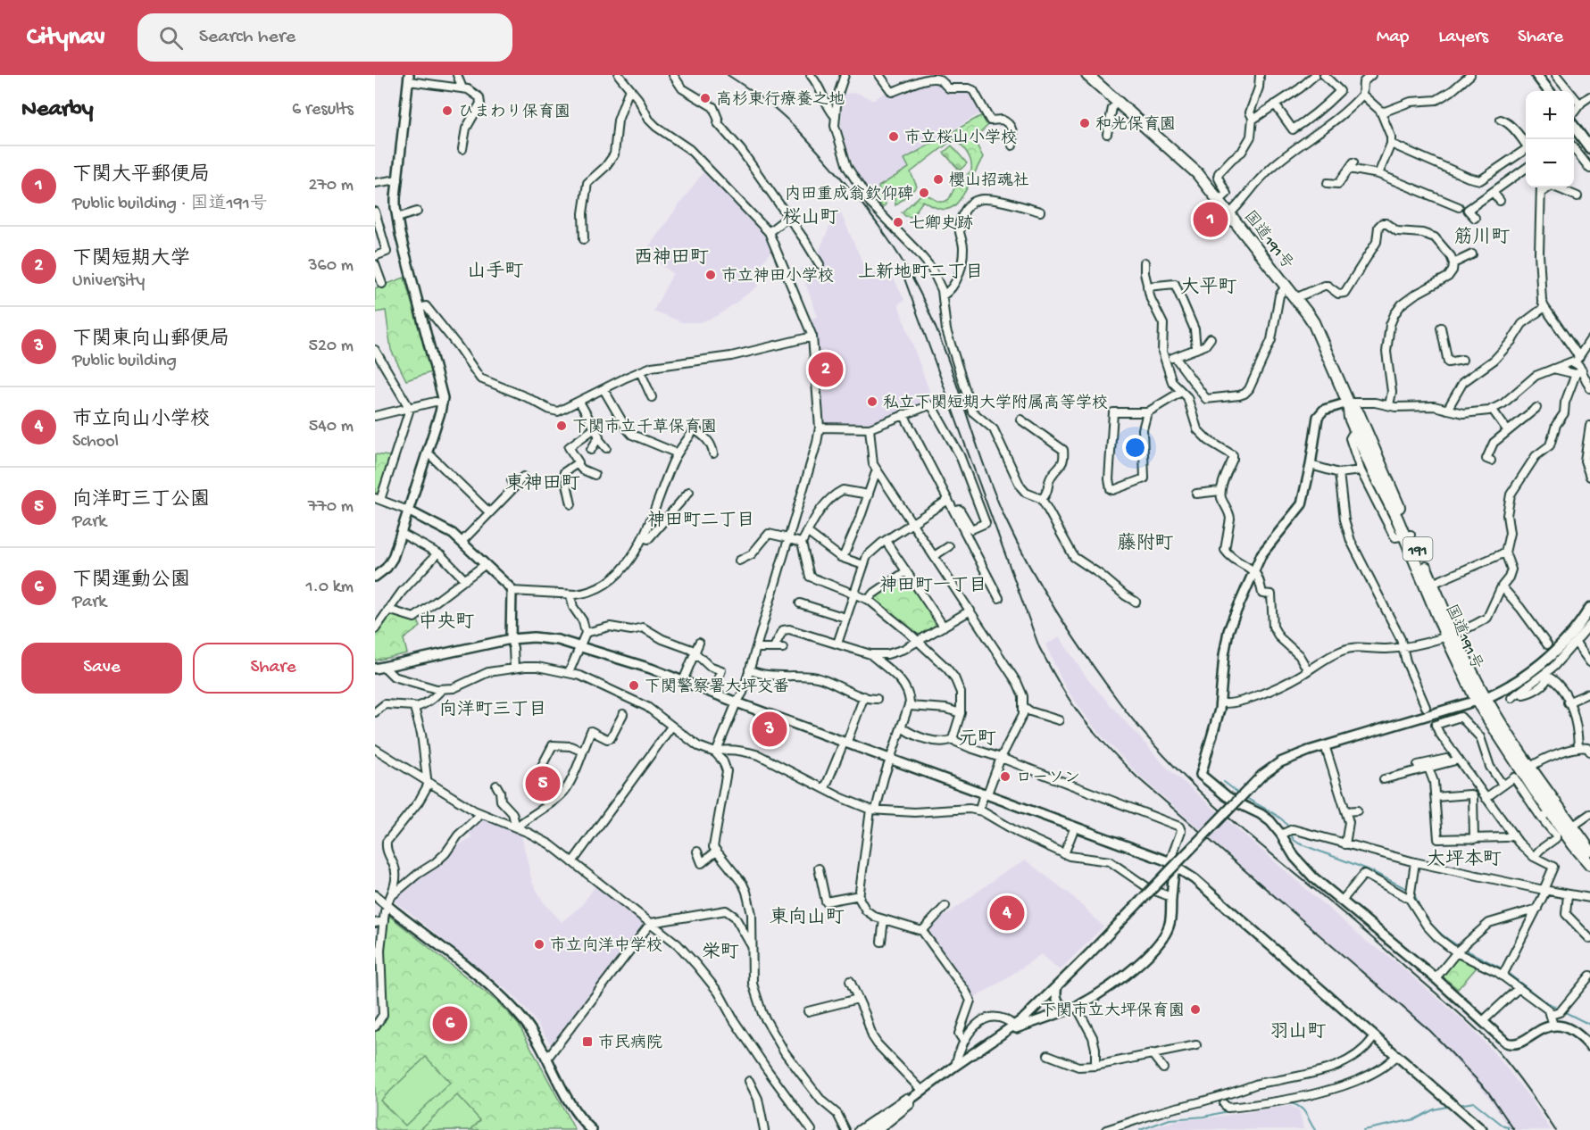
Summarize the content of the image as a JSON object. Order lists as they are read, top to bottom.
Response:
{
  "streets": {
    "highway": ["国道191号", "191"]
  },
  "districts": [
    "桜山町",
    "筋川町",
    "西神田町",
    "山手町",
    "上新地町二丁目",
    "大平町",
    "東神田町",
    "神田町二丁目",
    "藤附町",
    "神田町一丁目",
    "中央町",
    "向洋町三丁目",
    "元町",
    "大坪本町",
    "東向山町",
    "栄町",
    "羽山町"
  ],
  "places": {
    "other": [
      "高杉東行療養之地",
      "ひまわり保育園",
      "和光保育園",
      "市立桜山小学校",
      "櫻山招魂社",
      "内田重成翁欽仰碑",
      "七卿史跡",
      "市立神田小学校",
      "私立下関短期大学附属高等学校",
      "下関市立千草保育園",
      "下関警察署大坪交番",
      "ローソン",
      "市立向洋中学校",
      "下関市立大坪保育園"
    ],
    "transit": ["市民病院"]
  },
  "page": {
    "header": "Citynav",
    "search": "Search here",
    "nav": ["Map", "Layers", "Share"],
    "heading": ["Nearby", "6 results"],
    "map_buttons": ["+", "−"],
    "list": [
      {
        "mark": "1",
        "name": "下関大平郵便局",
        "note": "Public building · 国道191号",
        "value": "270 m"
      },
      {
        "mark": "2",
        "name": "下関短期大学",
        "note": "University",
        "value": "360 m"
      },
      {
        "mark": "3",
        "name": "下関東向山郵便局",
        "note": "Public building",
        "value": "520 m"
      },
      {
        "mark": "4",
        "name": "市立向山小学校",
        "note": "School",
        "value": "540 m"
      },
      {
        "mark": "5",
        "name": "向洋町三丁公園",
        "note": "Park",
        "value": "770 m"
      },
      {
        "mark": "6",
        "name": "下関運動公園",
        "note": "Park",
        "value": "1.0 km"
      }
    ],
    "pins": [
      "1",
      "2",
      "3",
      "5",
      "4",
      "6"
    ],
    "buttons": ["Save", "Share"]
  }
}
